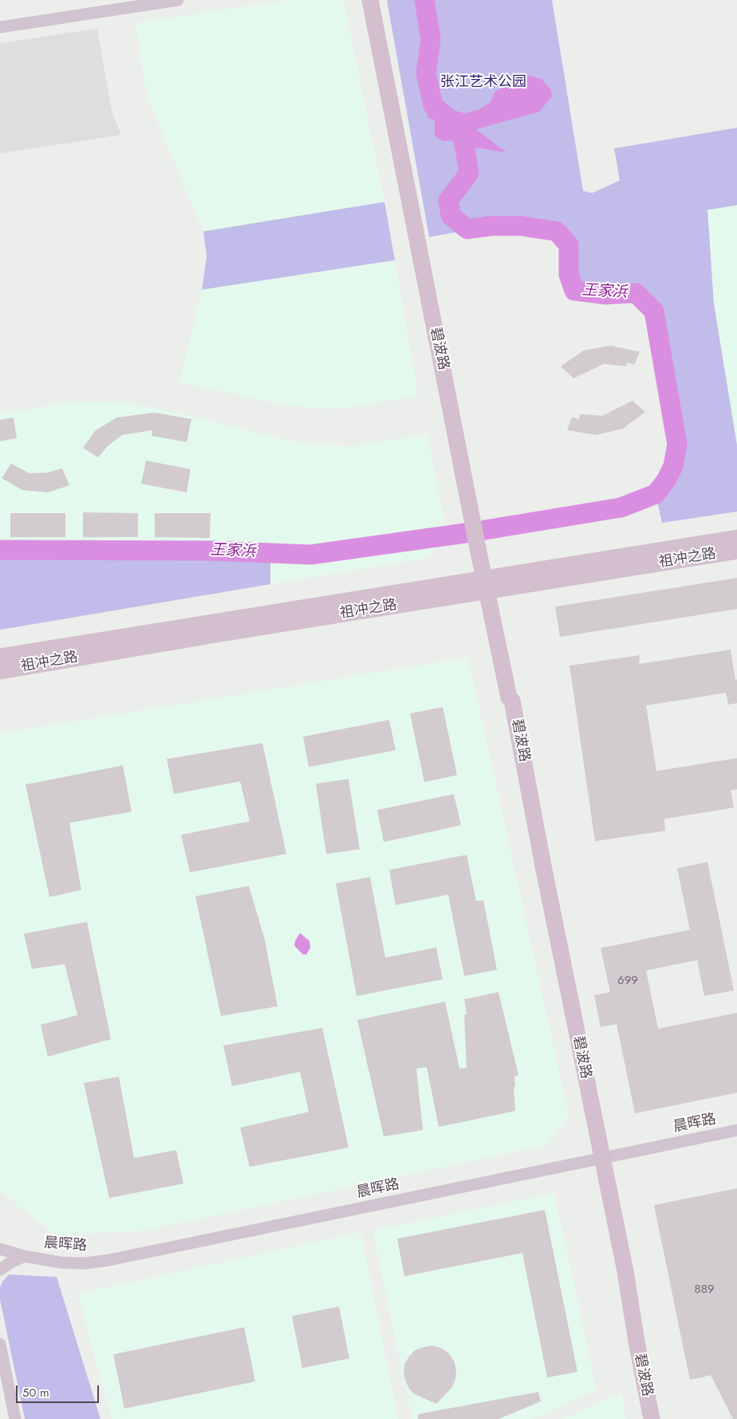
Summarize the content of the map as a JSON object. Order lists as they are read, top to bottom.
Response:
{
  "streets": {
    "street": ["碧波路", "祖冲之路", "晨晖路"]
  },
  "crossings": [
    ["碧波路", "祖冲之路"],
    ["碧波路", "晨晖路"]
  ],
  "water": ["王家浜"],
  "parks": ["张江艺术公园"],
  "house_numbers": ["699", "889"],
  "scale_bar": "50 m"
}
